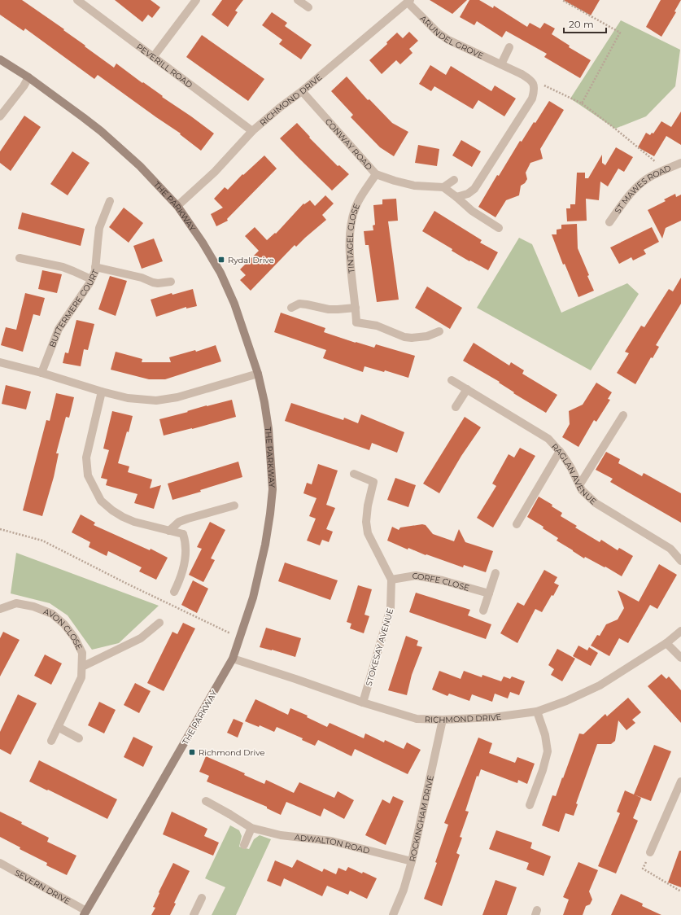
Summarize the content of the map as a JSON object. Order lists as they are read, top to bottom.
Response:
{
  "streets": {
    "street": [
      "ARUNDEL GROVE",
      "PEVERILL ROAD",
      "RICHMOND DRIVE",
      "CONWAY ROAD",
      "ST MAWES ROAD",
      "THE PARKWAY",
      "TINTAGEL CLOSE",
      "BUTTERMERE COURT",
      "RAGLAN AVENUE",
      "CORFE CLOSE",
      "AVON CLOSE",
      "STOKESAY AVENUE",
      "ROCKINGHAM DRIVE",
      "ADWALTON ROAD",
      "SEVERN DRIVE"
    ]
  },
  "crossings": [
    ["ARUNDEL GROVE", "RICHMOND DRIVE"],
    ["PEVERILL ROAD", "RICHMOND DRIVE"],
    ["RICHMOND DRIVE", "CONWAY ROAD"],
    ["RICHMOND DRIVE", "THE PARKWAY"],
    ["RICHMOND DRIVE", "STOKESAY AVENUE"],
    ["RICHMOND DRIVE", "ROCKINGHAM DRIVE"],
    ["CONWAY ROAD", "TINTAGEL CLOSE"],
    ["THE PARKWAY", "SEVERN DRIVE"],
    ["CORFE CLOSE", "STOKESAY AVENUE"],
    ["ROCKINGHAM DRIVE", "ADWALTON ROAD"]
  ],
  "places": {
    "transit": ["Rydal Drive", "Richmond Drive"]
  },
  "scale_bar": "20 m"
}
